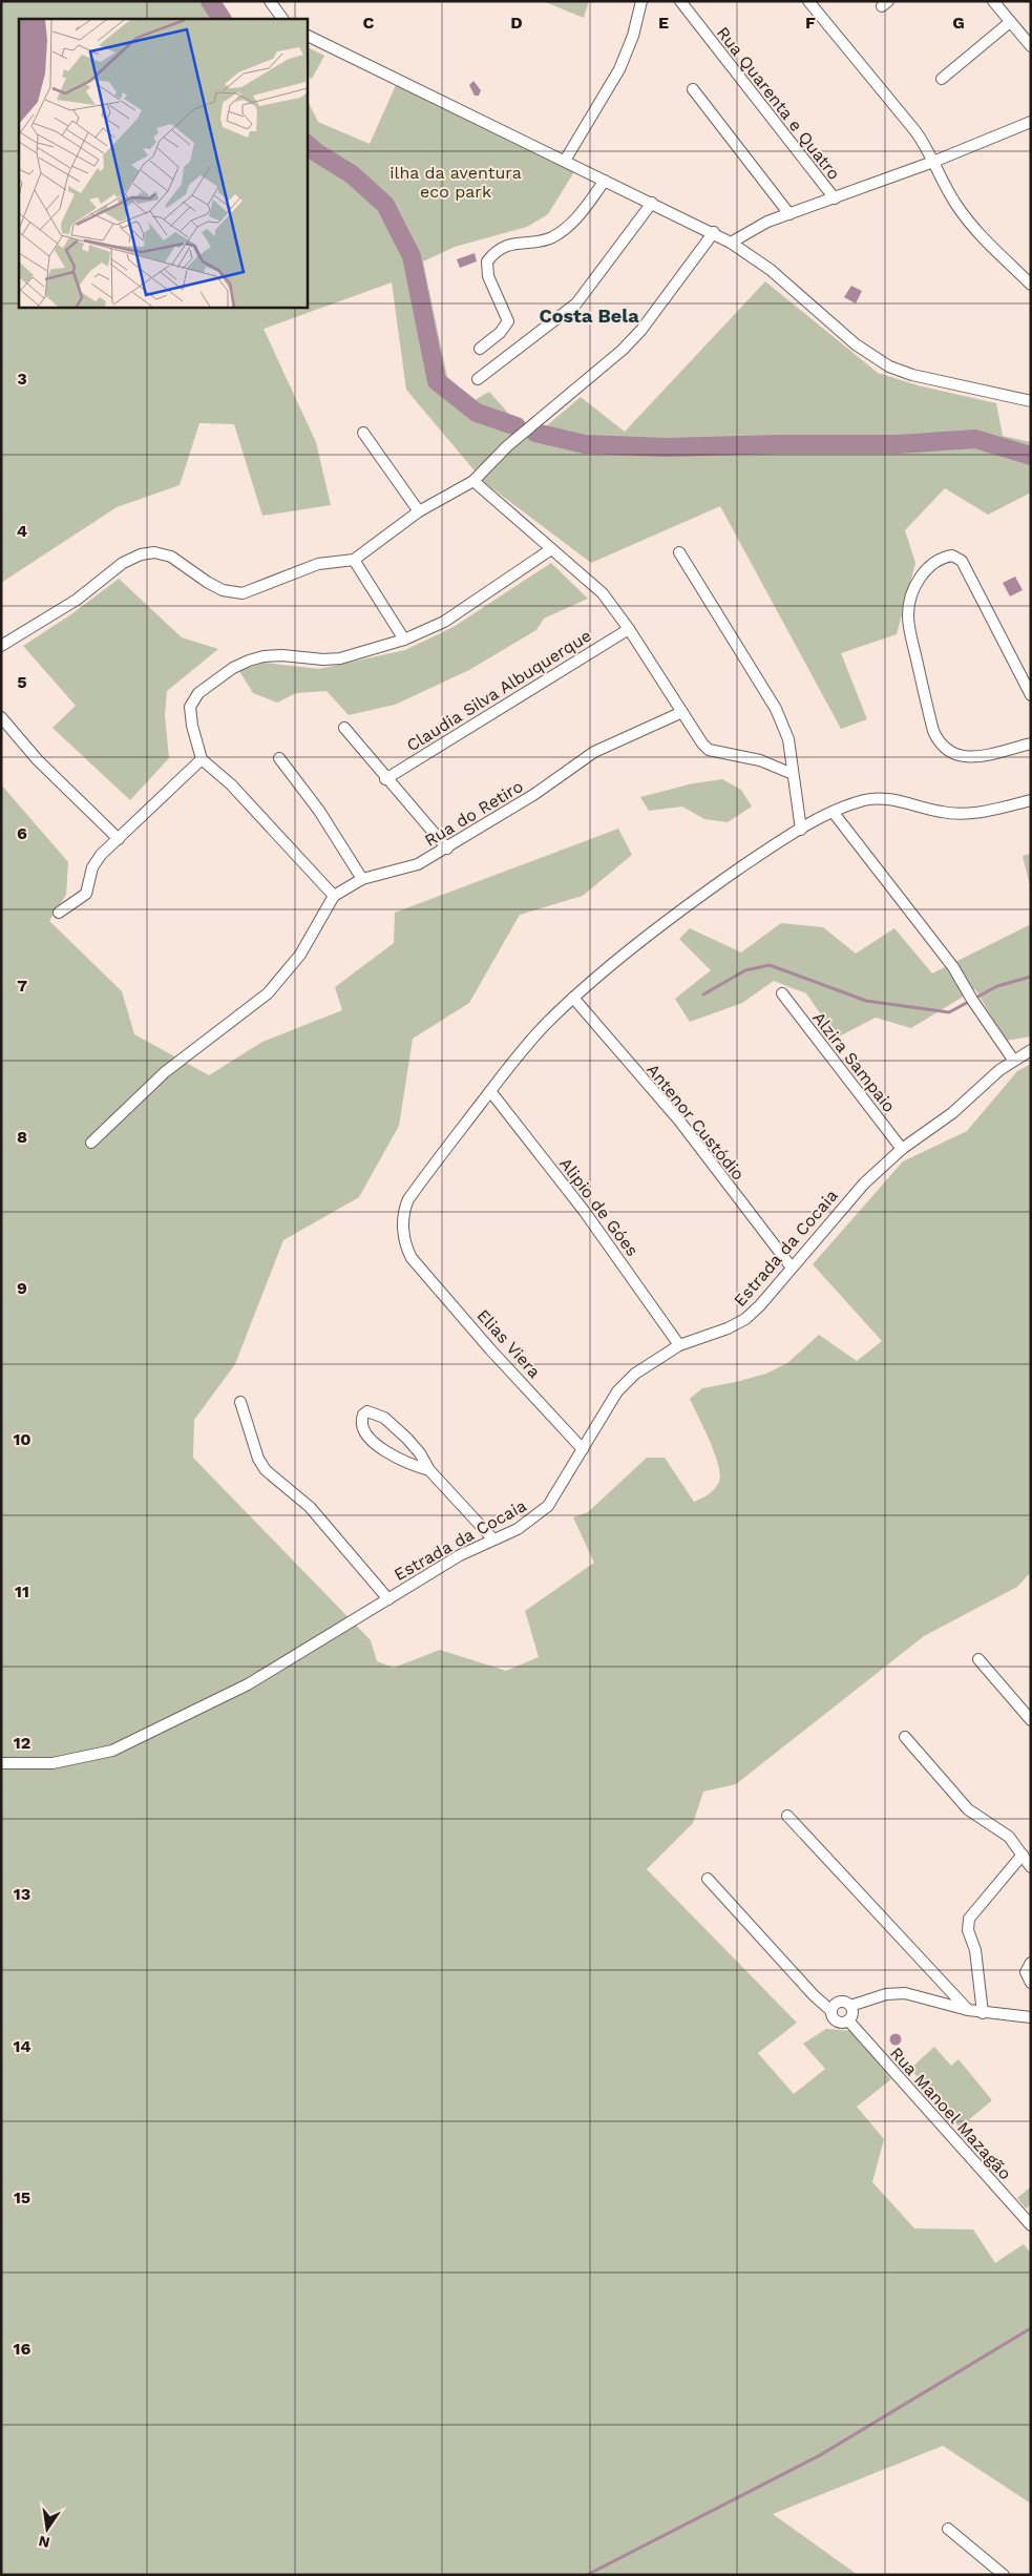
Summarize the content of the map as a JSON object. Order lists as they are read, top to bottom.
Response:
{
  "streets": {
    "street": [
      "Rua Quarenta e Quatro",
      "Claudia Silva Albuquerque",
      "Rua do Retiro",
      "Alzira Sampaio",
      "Antenor Custódio",
      "Alipio de Góes",
      "Estrada da Cocaia",
      "Rua Manoel Mazagão"
    ]
  },
  "crossings": [
    ["Alzira Sampaio", "Estrada da Cocaia"],
    ["Antenor Custódio", "Estrada da Cocaia"],
    ["Alipio de Góes", "Estrada da Cocaia"]
  ],
  "districts": ["Costa Bela"],
  "parks": ["ilha da aventura eco park"],
  "north": "bottom",
  "grid": {
    "columns": [
      "C",
      "D",
      "E",
      "F",
      "G"
    ],
    "rows": [
      "3",
      "4",
      "5",
      "6",
      "7",
      "8",
      "9",
      "10",
      "11",
      "12",
      "13",
      "14",
      "15",
      "16"
    ]
  }
}
